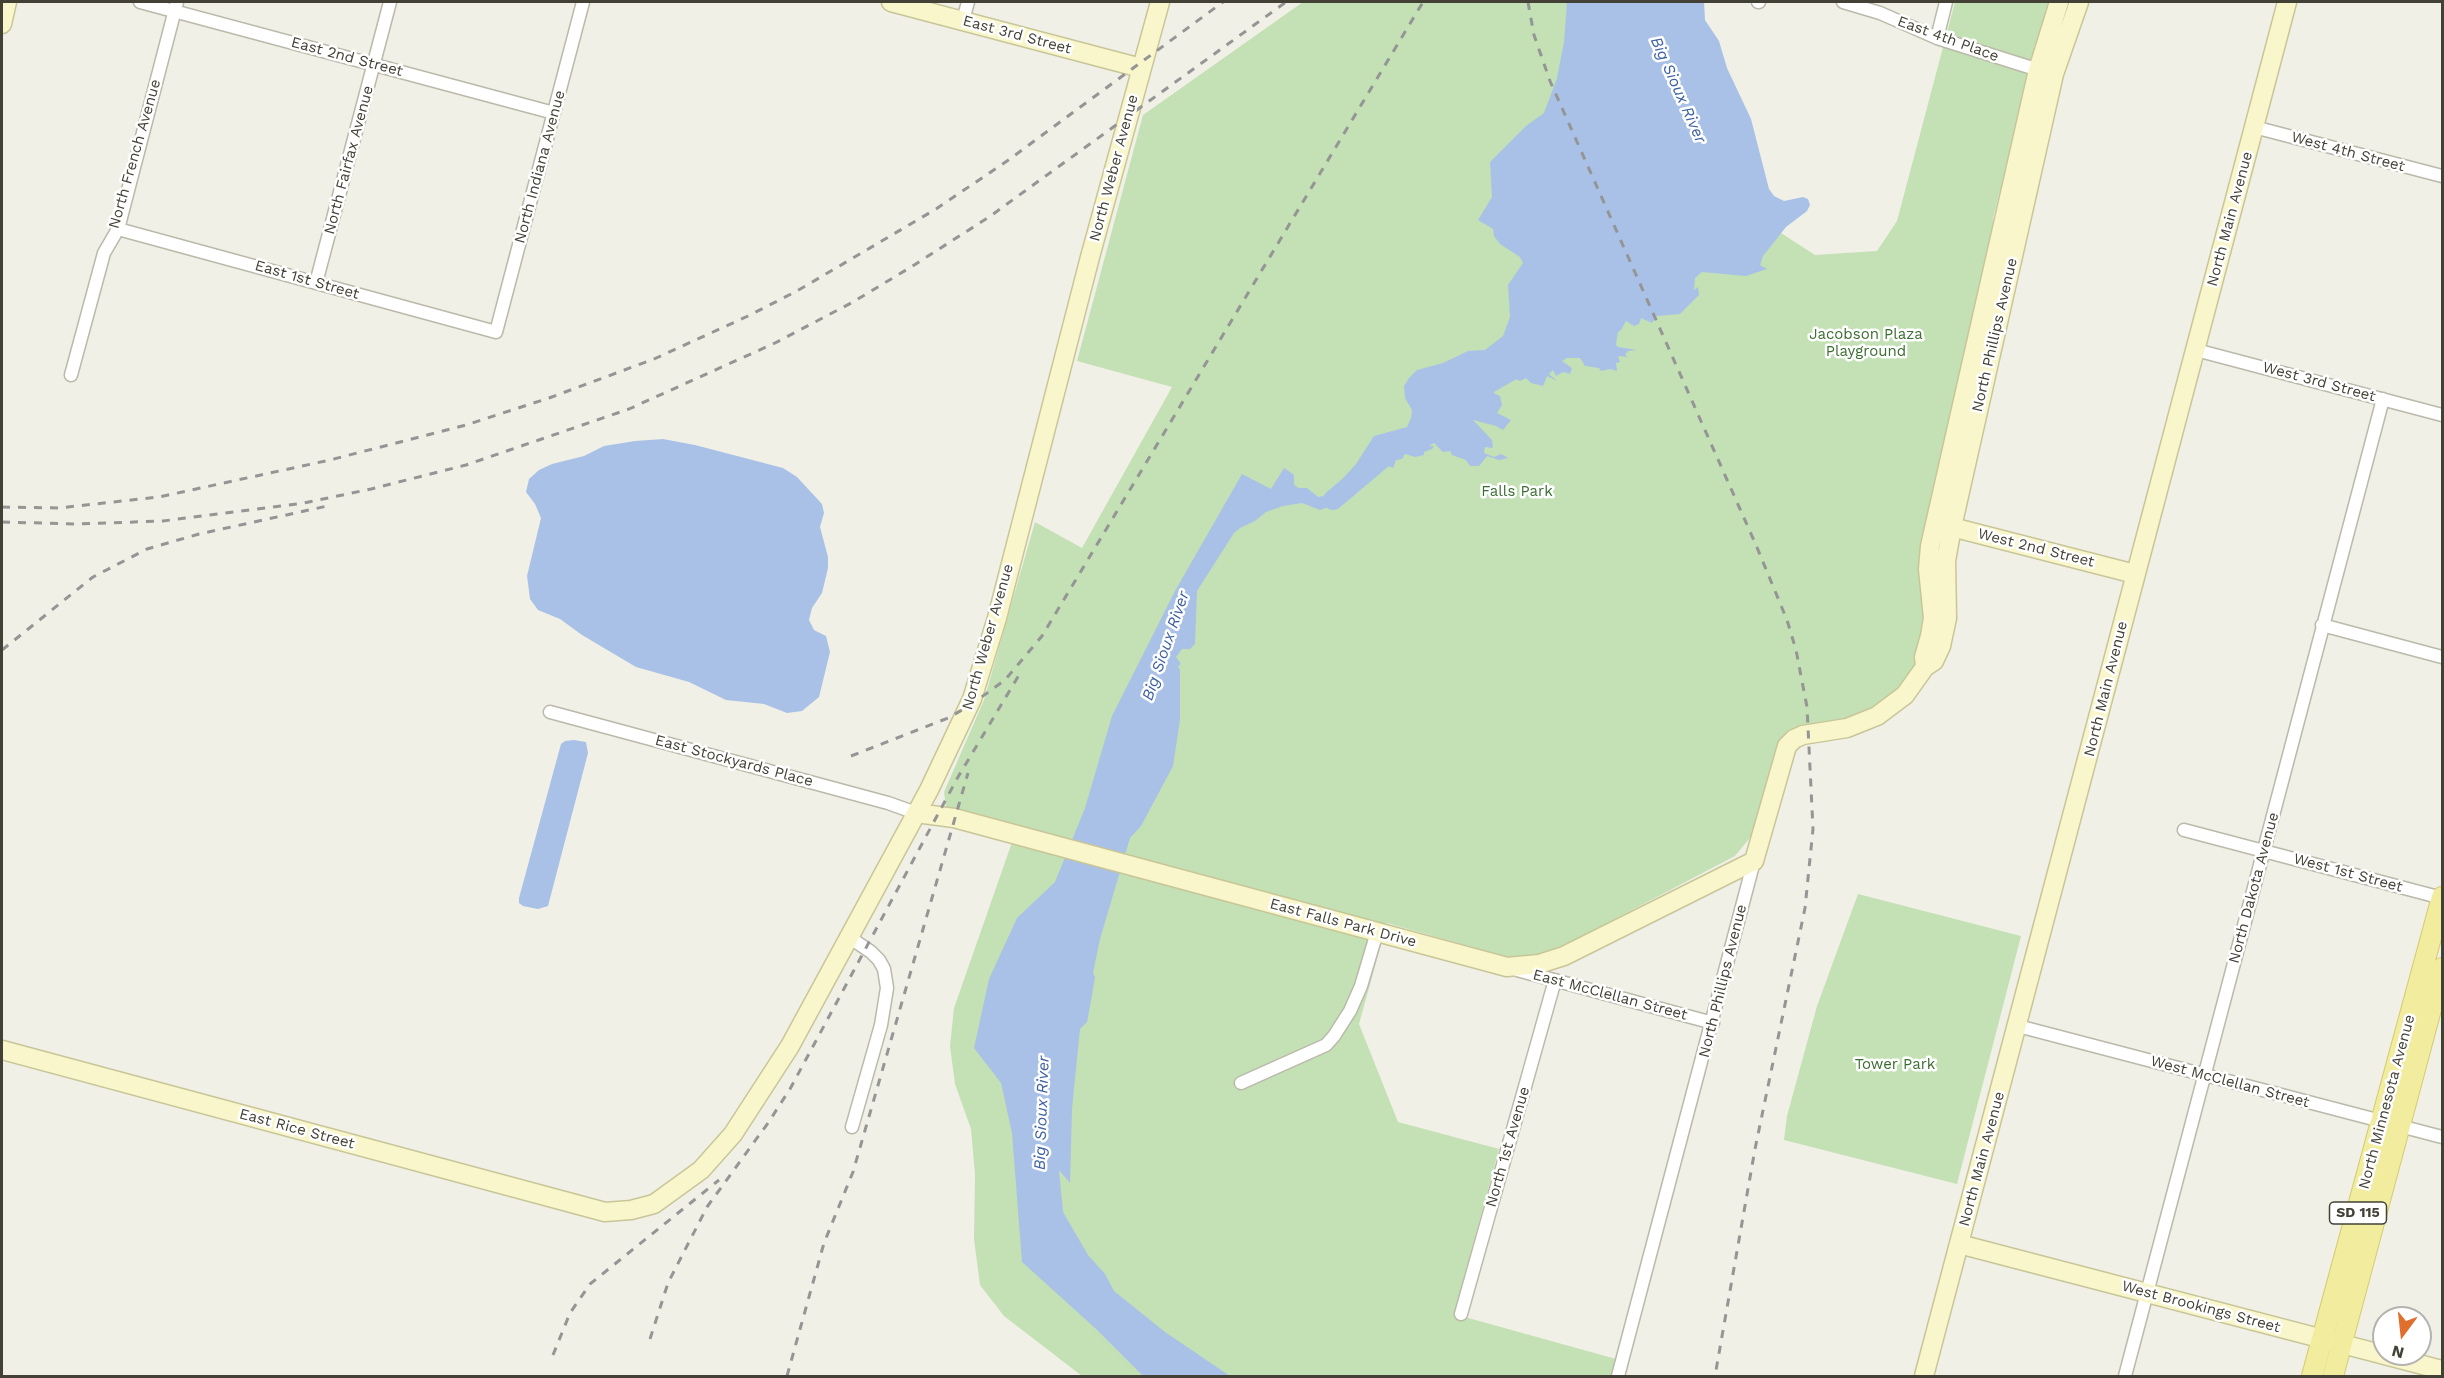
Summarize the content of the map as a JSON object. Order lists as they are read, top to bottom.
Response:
{
  "streets": {
    "main road": ["North Minnesota Avenue", "SD 115"],
    "street": [
      "East 3rd Street",
      "East 4th Place",
      "East 2nd Street",
      "West 4th Street",
      "North French Avenue",
      "North Fairfax Avenue",
      "North Indiana Avenue",
      "North Weber Avenue",
      "North Main Avenue",
      "East 1st Street",
      "North Phillips Avenue",
      "West 3rd Street",
      "West 2nd Street",
      "East Stockyards Place",
      "West 1st Street",
      "North Dakota Avenue",
      "East Falls Park Drive",
      "East McClellan Street",
      "West McClellan Street",
      "East Rice Street",
      "North 1st Avenue",
      "West Brookings Street"
    ]
  },
  "crossings": [
    ["East 3rd Street", "North Weber Avenue"],
    ["East 4th Place", "North Phillips Avenue"],
    ["East 2nd Street", "North French Avenue"],
    ["East 2nd Street", "North Fairfax Avenue"],
    ["East 2nd Street", "North Indiana Avenue"],
    ["West 4th Street", "North Main Avenue"],
    ["North French Avenue", "East 1st Street"],
    ["North Fairfax Avenue", "East 1st Street"],
    ["North Indiana Avenue", "East 1st Street"],
    ["North Weber Avenue", "East Stockyards Place"],
    ["North Weber Avenue", "East Falls Park Drive"],
    ["North Weber Avenue", "East Rice Street"],
    ["North Main Avenue", "West 3rd Street"],
    ["North Main Avenue", "West 2nd Street"],
    ["North Main Avenue", "West McClellan Street"],
    ["North Main Avenue", "West Brookings Street"],
    ["North Phillips Avenue", "West 2nd Street"],
    ["North Phillips Avenue", "East Falls Park Drive"],
    ["North Phillips Avenue", "East McClellan Street"],
    ["West 3rd Street", "North Dakota Avenue"],
    ["East Stockyards Place", "East Falls Park Drive"],
    ["West 1st Street", "North Dakota Avenue"],
    ["West 1st Street", "North Minnesota Avenue"],
    ["North Dakota Avenue", "West McClellan Street"],
    ["North Dakota Avenue", "West Brookings Street"],
    ["East Falls Park Drive", "East McClellan Street"],
    ["East McClellan Street", "North 1st Avenue"],
    ["West McClellan Street", "North Minnesota Avenue"],
    ["North Minnesota Avenue", "West Brookings Street"]
  ],
  "water": ["Big Sioux River"],
  "parks": ["Jacobson Plaza Playground", "Falls Park", "Tower Park"],
  "north": "bottom"
}
